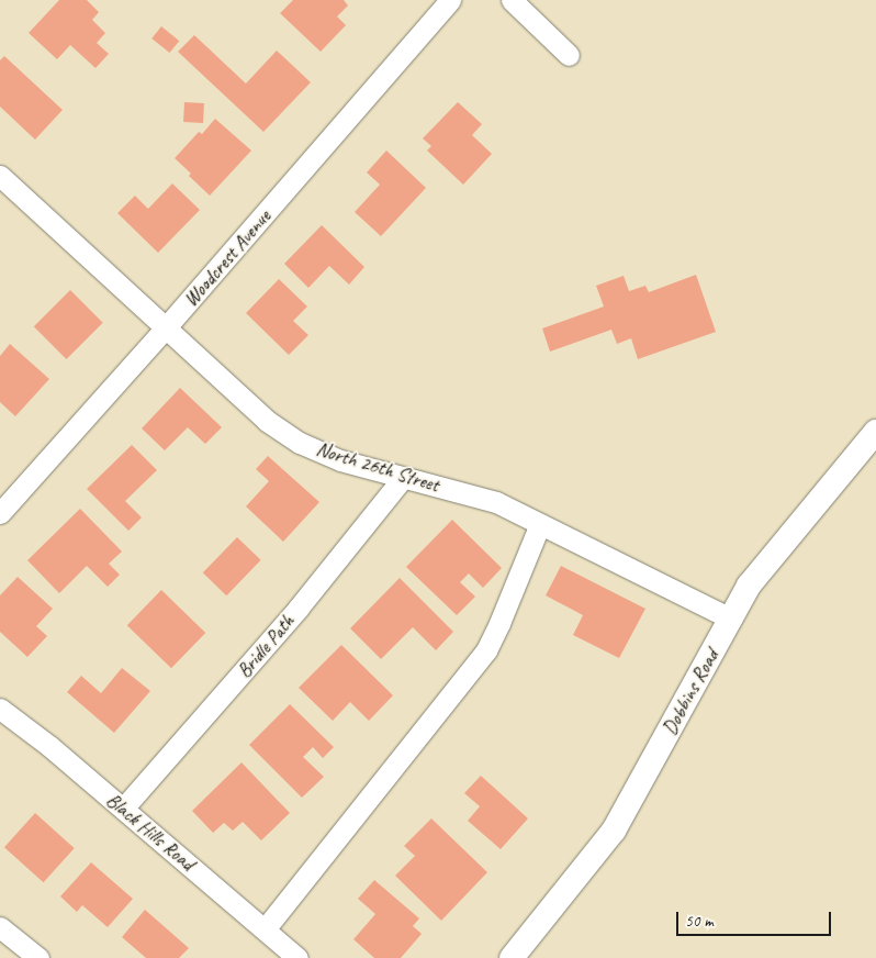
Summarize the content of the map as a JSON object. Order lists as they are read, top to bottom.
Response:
{
  "streets": {
    "street": [
      "Woodcrest Avenue",
      "North 26th Street",
      "Bridle Path",
      "Dobbins Road",
      "Black Hills Road"
    ]
  },
  "crossings": [
    ["Woodcrest Avenue", "North 26th Street"],
    ["North 26th Street", "Bridle Path"],
    ["North 26th Street", "Dobbins Road"],
    ["Bridle Path", "Black Hills Road"]
  ],
  "scale_bar": "50 m"
}
